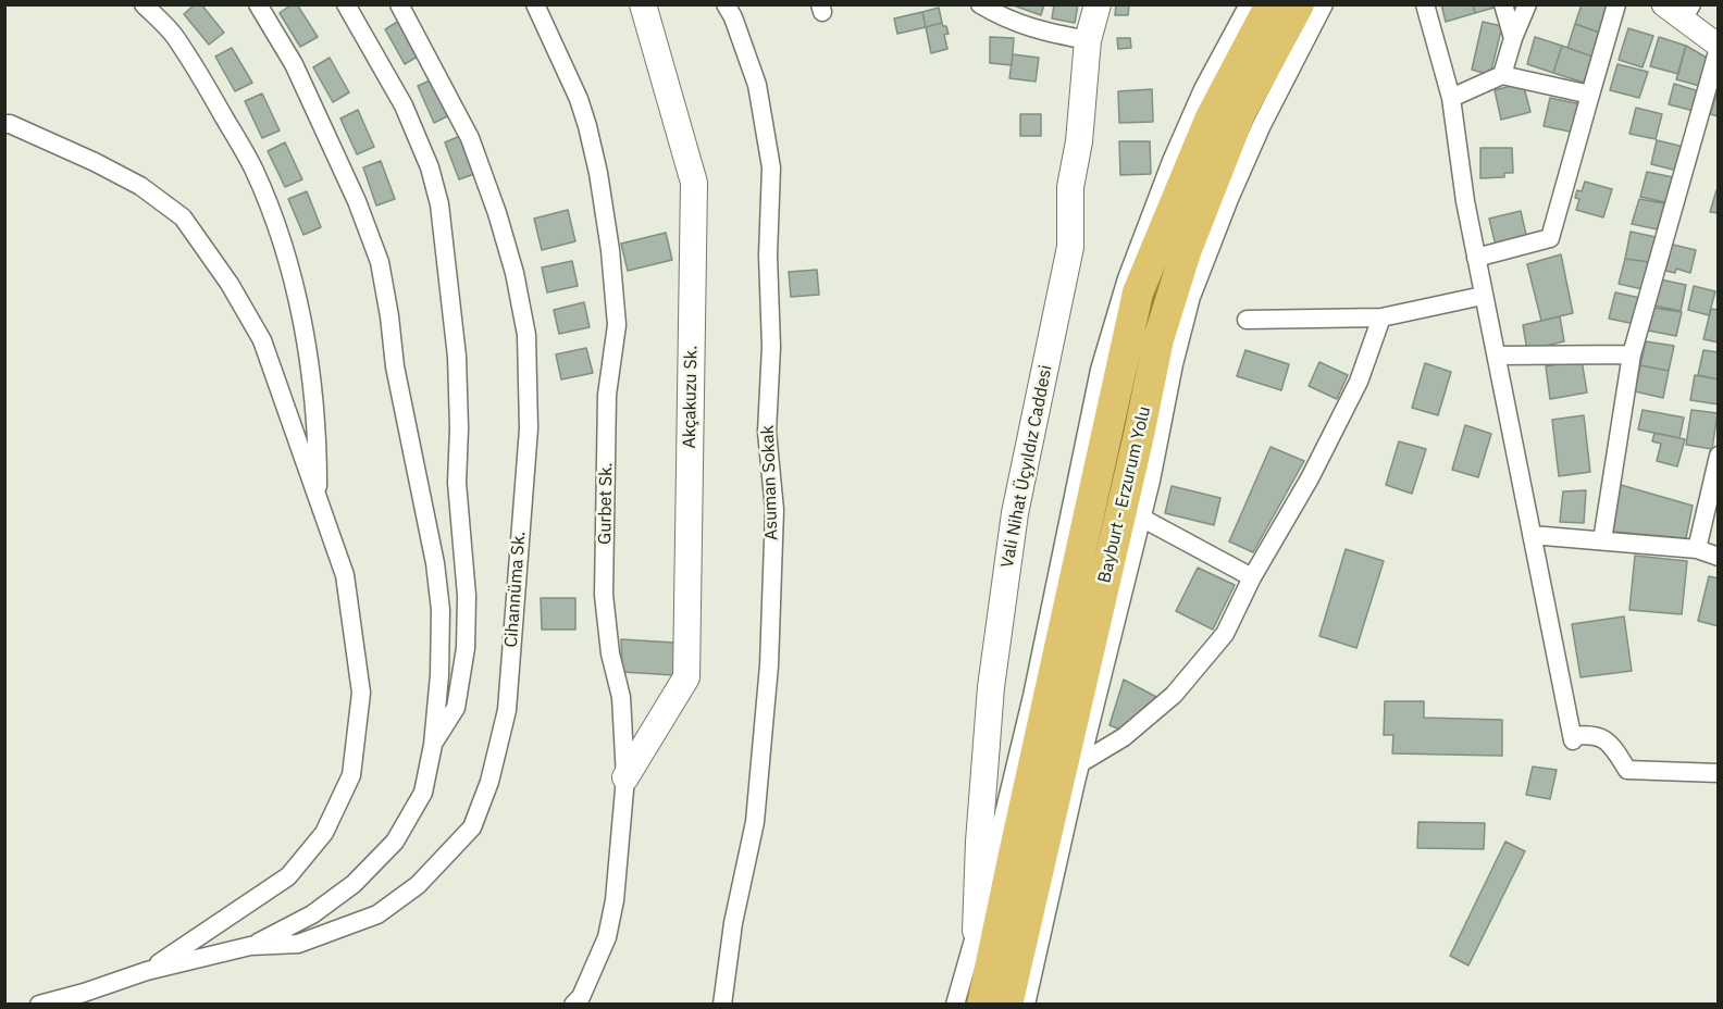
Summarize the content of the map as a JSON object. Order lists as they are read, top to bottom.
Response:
{
  "streets": {
    "highway": ["Bayburt - Erzurum Yolu"],
    "main road": ["Akçakuzu Sk.", "Vali Nihat Üçyıldız Caddesi"],
    "street": ["Asuman Sokak", "Gurbet Sk.", "Cihannüma Sk."]
  },
  "crossings": [
    ["Akçakuzu Sk.", "Gurbet Sk."]
  ]
}
